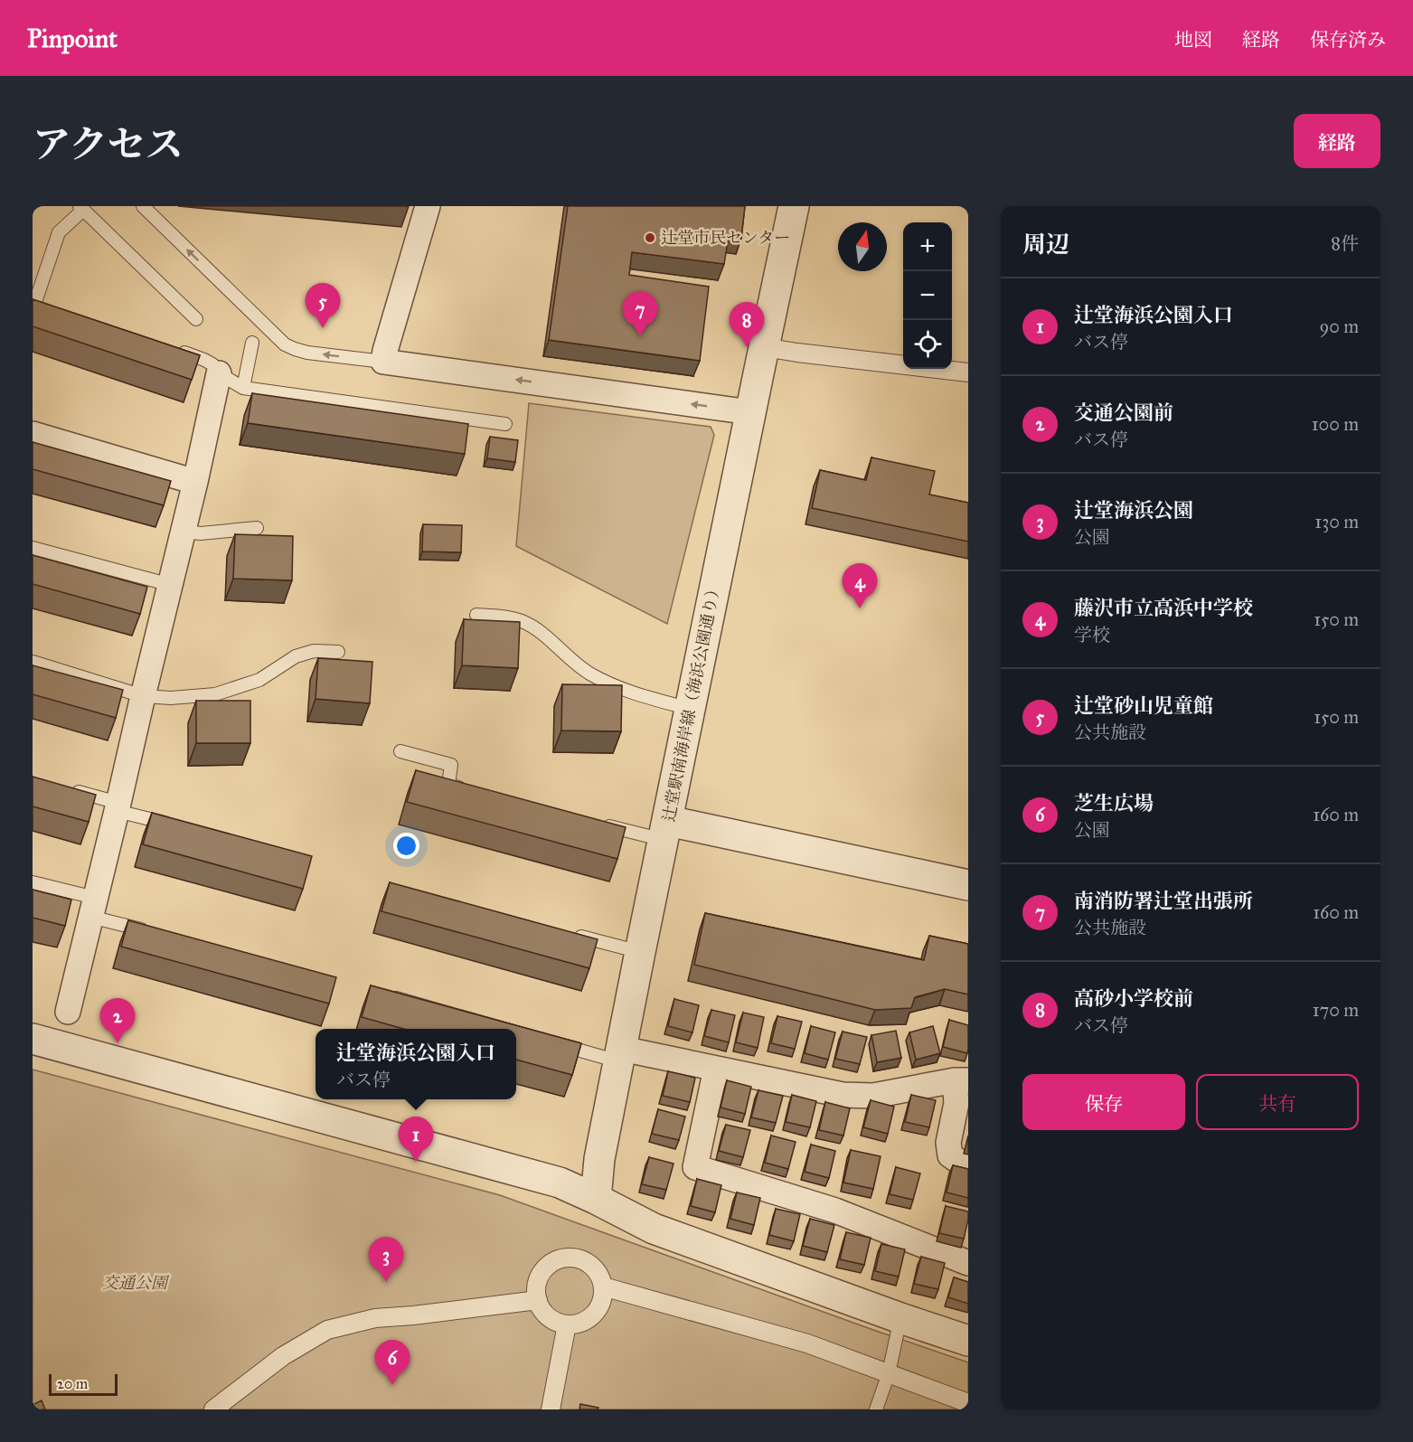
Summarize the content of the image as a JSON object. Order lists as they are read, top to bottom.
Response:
{
  "streets": {
    "street": ["辻堂駅南海岸線（海浜公園通り）"]
  },
  "parks": ["交通公園"],
  "places": ["辻堂市民センター"],
  "scale_bar": "20 m",
  "north": "top",
  "page": {
    "header": "Pinpoint",
    "nav": ["地図", "経路", "保存済み"],
    "title": "アクセス",
    "buttons": [
      "経路",
      ["保存", "共有"]
    ],
    "heading": ["周辺", "8件"],
    "map_buttons": ["+", "−"],
    "list": [
      {
        "mark": "1",
        "name": "辻堂海浜公園入口",
        "note": "バス停",
        "value": "90 m"
      },
      {
        "mark": "2",
        "name": "交通公園前",
        "note": "バス停",
        "value": "100 m"
      },
      {
        "mark": "3",
        "name": "辻堂海浜公園",
        "note": "公園",
        "value": "130 m"
      },
      {
        "mark": "4",
        "name": "藤沢市立高浜中学校",
        "note": "学校",
        "value": "150 m"
      },
      {
        "mark": "5",
        "name": "辻堂砂山児童館",
        "note": "公共施設",
        "value": "150 m"
      },
      {
        "mark": "6",
        "name": "芝生広場",
        "note": "公園",
        "value": "160 m"
      },
      {
        "mark": "7",
        "name": "南消防署辻堂出張所",
        "note": "公共施設",
        "value": "160 m"
      },
      {
        "mark": "8",
        "name": "高砂小学校前",
        "note": "バス停",
        "value": "170 m"
      }
    ],
    "pins": [
      "5",
      "7",
      "8",
      "4",
      "2",
      "1",
      "3",
      "6"
    ],
    "popup": ["辻堂海浜公園入口", "バス停"],
    "scale": "20 m"
  }
}
